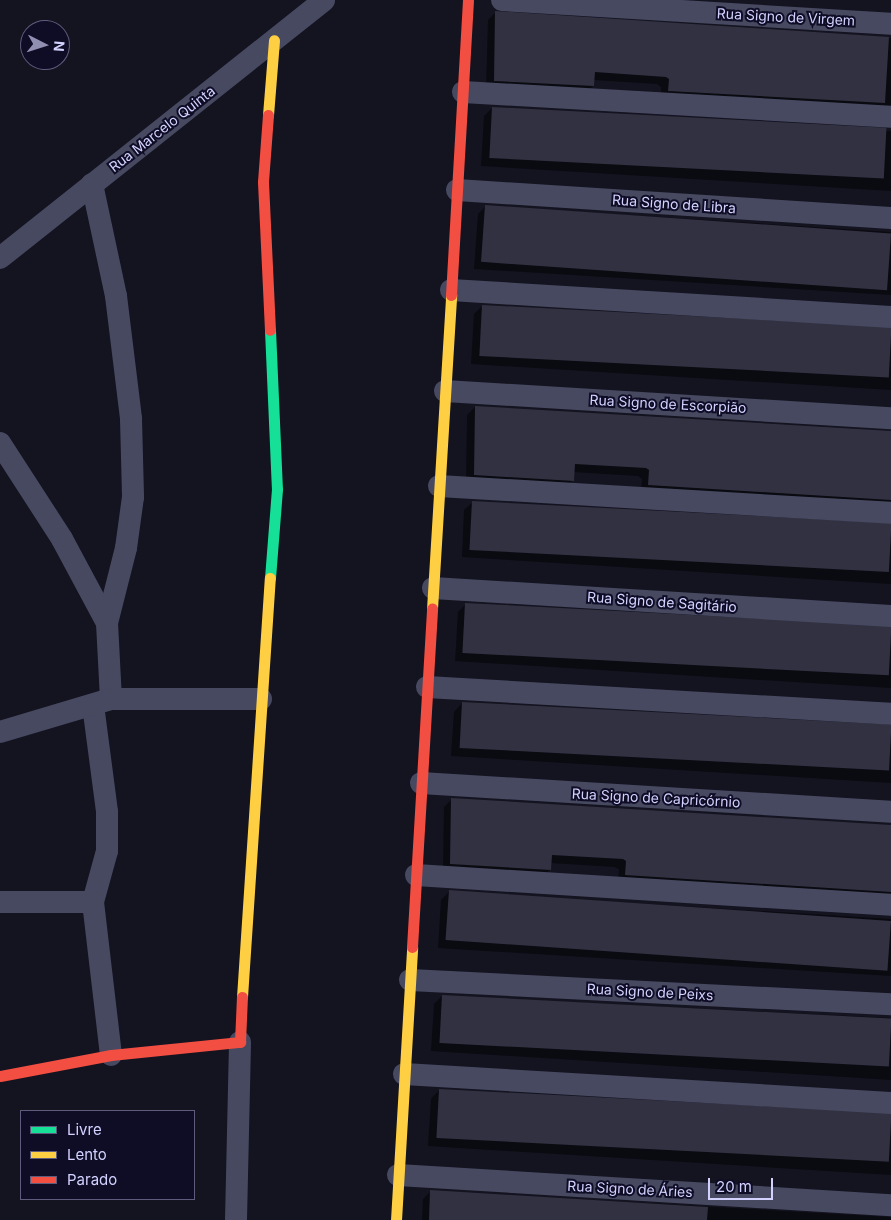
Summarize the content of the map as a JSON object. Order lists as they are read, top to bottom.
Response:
{
  "streets": {
    "street": [
      "Rua Signo de Virgem",
      "Rua Marcelo Quinta",
      "Rua Signo de Libra",
      "Rua Signo de Escorpião",
      "Rua Signo de Sagitário",
      "Rua Signo de Capricórnio",
      "Rua Signo de Peixs",
      "Rua Signo de Áries"
    ]
  },
  "legend": ["Livre", "Lento", "Parado"],
  "scale_bar": "20 m",
  "north": "right"
}
